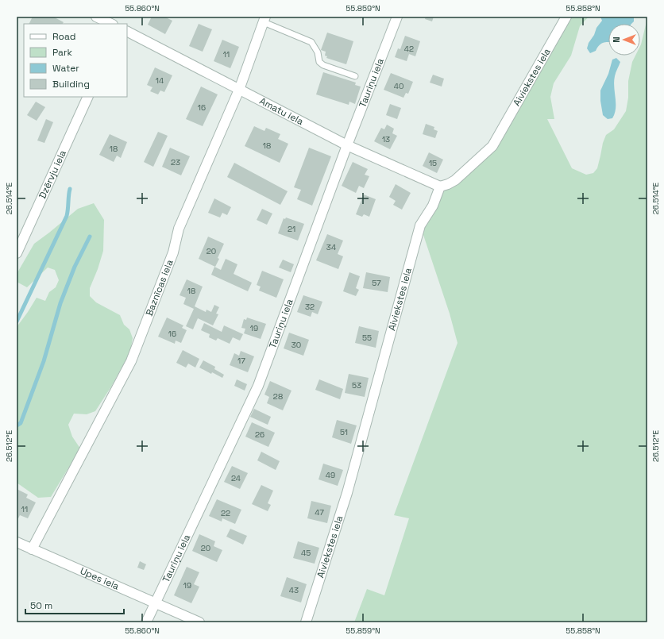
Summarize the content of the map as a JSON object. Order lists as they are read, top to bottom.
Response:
{
  "streets": {
    "street": [
      "Aiviekstes iela",
      "Tauriņu iela",
      "Amatu iela",
      "Dzērvju iela",
      "Baznīcas iela",
      "Upes iela"
    ]
  },
  "crossings": [
    ["Aiviekstes iela", "Amatu iela"],
    ["Tauriņu iela", "Amatu iela"],
    ["Tauriņu iela", "Upes iela"],
    ["Amatu iela", "Baznīcas iela"],
    ["Baznīcas iela", "Upes iela"]
  ],
  "house_numbers": [
    "42",
    "11",
    "14",
    "40",
    "16",
    "13",
    "18",
    "18",
    "23",
    "15",
    "21",
    "34",
    "20",
    "57",
    "18",
    "32",
    "19",
    "16",
    "55",
    "30",
    "17",
    "53",
    "28",
    "51",
    "26",
    "49",
    "24",
    "11",
    "47",
    "22",
    "20",
    "45",
    "19",
    "43"
  ],
  "legend": [
    "Road",
    "Park",
    "Water",
    "Building"
  ],
  "scale_bar": "50 m",
  "north": "left",
  "coordinates": [
    "55.860°N",
    "55.859°N",
    "55.858°N",
    "26.514°E",
    "26.512°E"
  ]
}
